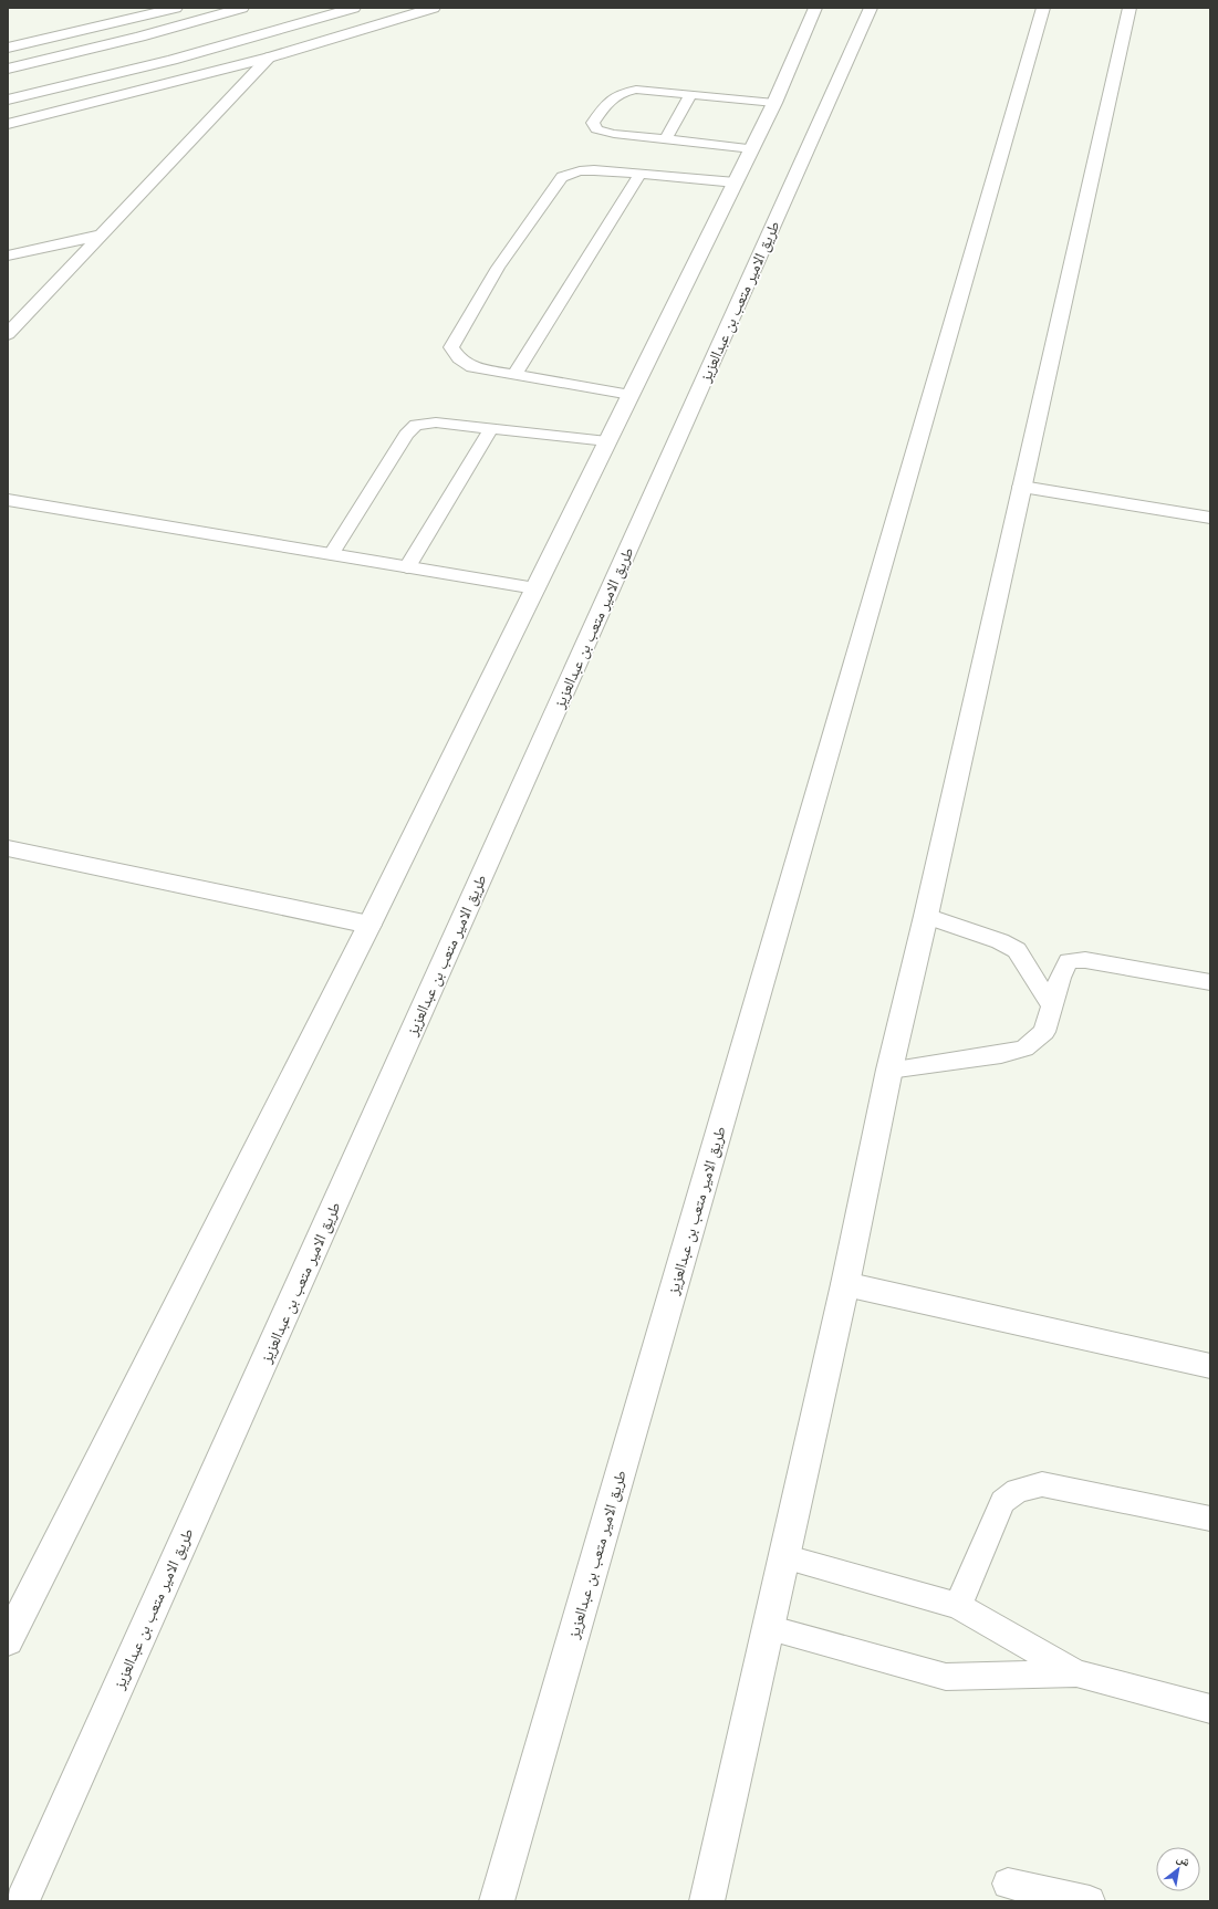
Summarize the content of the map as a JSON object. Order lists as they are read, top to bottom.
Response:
{
  "streets": {
    "street": ["طريق الامير متعب بن عبدالعزيز"]
  },
  "north": "top right"
}
